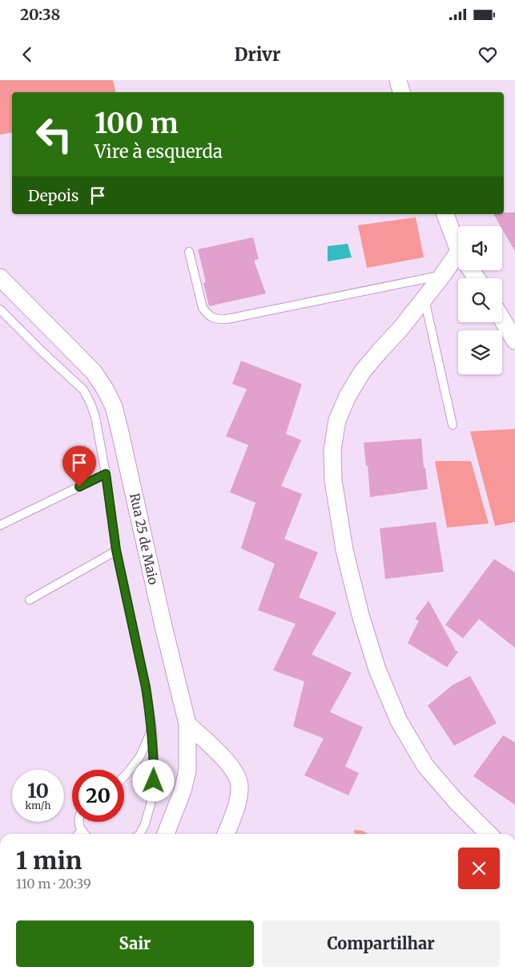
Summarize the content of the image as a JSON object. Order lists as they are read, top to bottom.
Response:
{
  "streets": {
    "street": ["Rua 25 de Maio"]
  },
  "page": {
    "status": "20:38",
    "header": "Drivr",
    "turn": ["100 m", "Vire à esquerda"],
    "then": "Depois",
    "speed": "10 km/h",
    "limit": "20",
    "heading": ["1 min", "110 m · 20:39"],
    "buttons": ["Sair", "Compartilhar"]
  }
}
